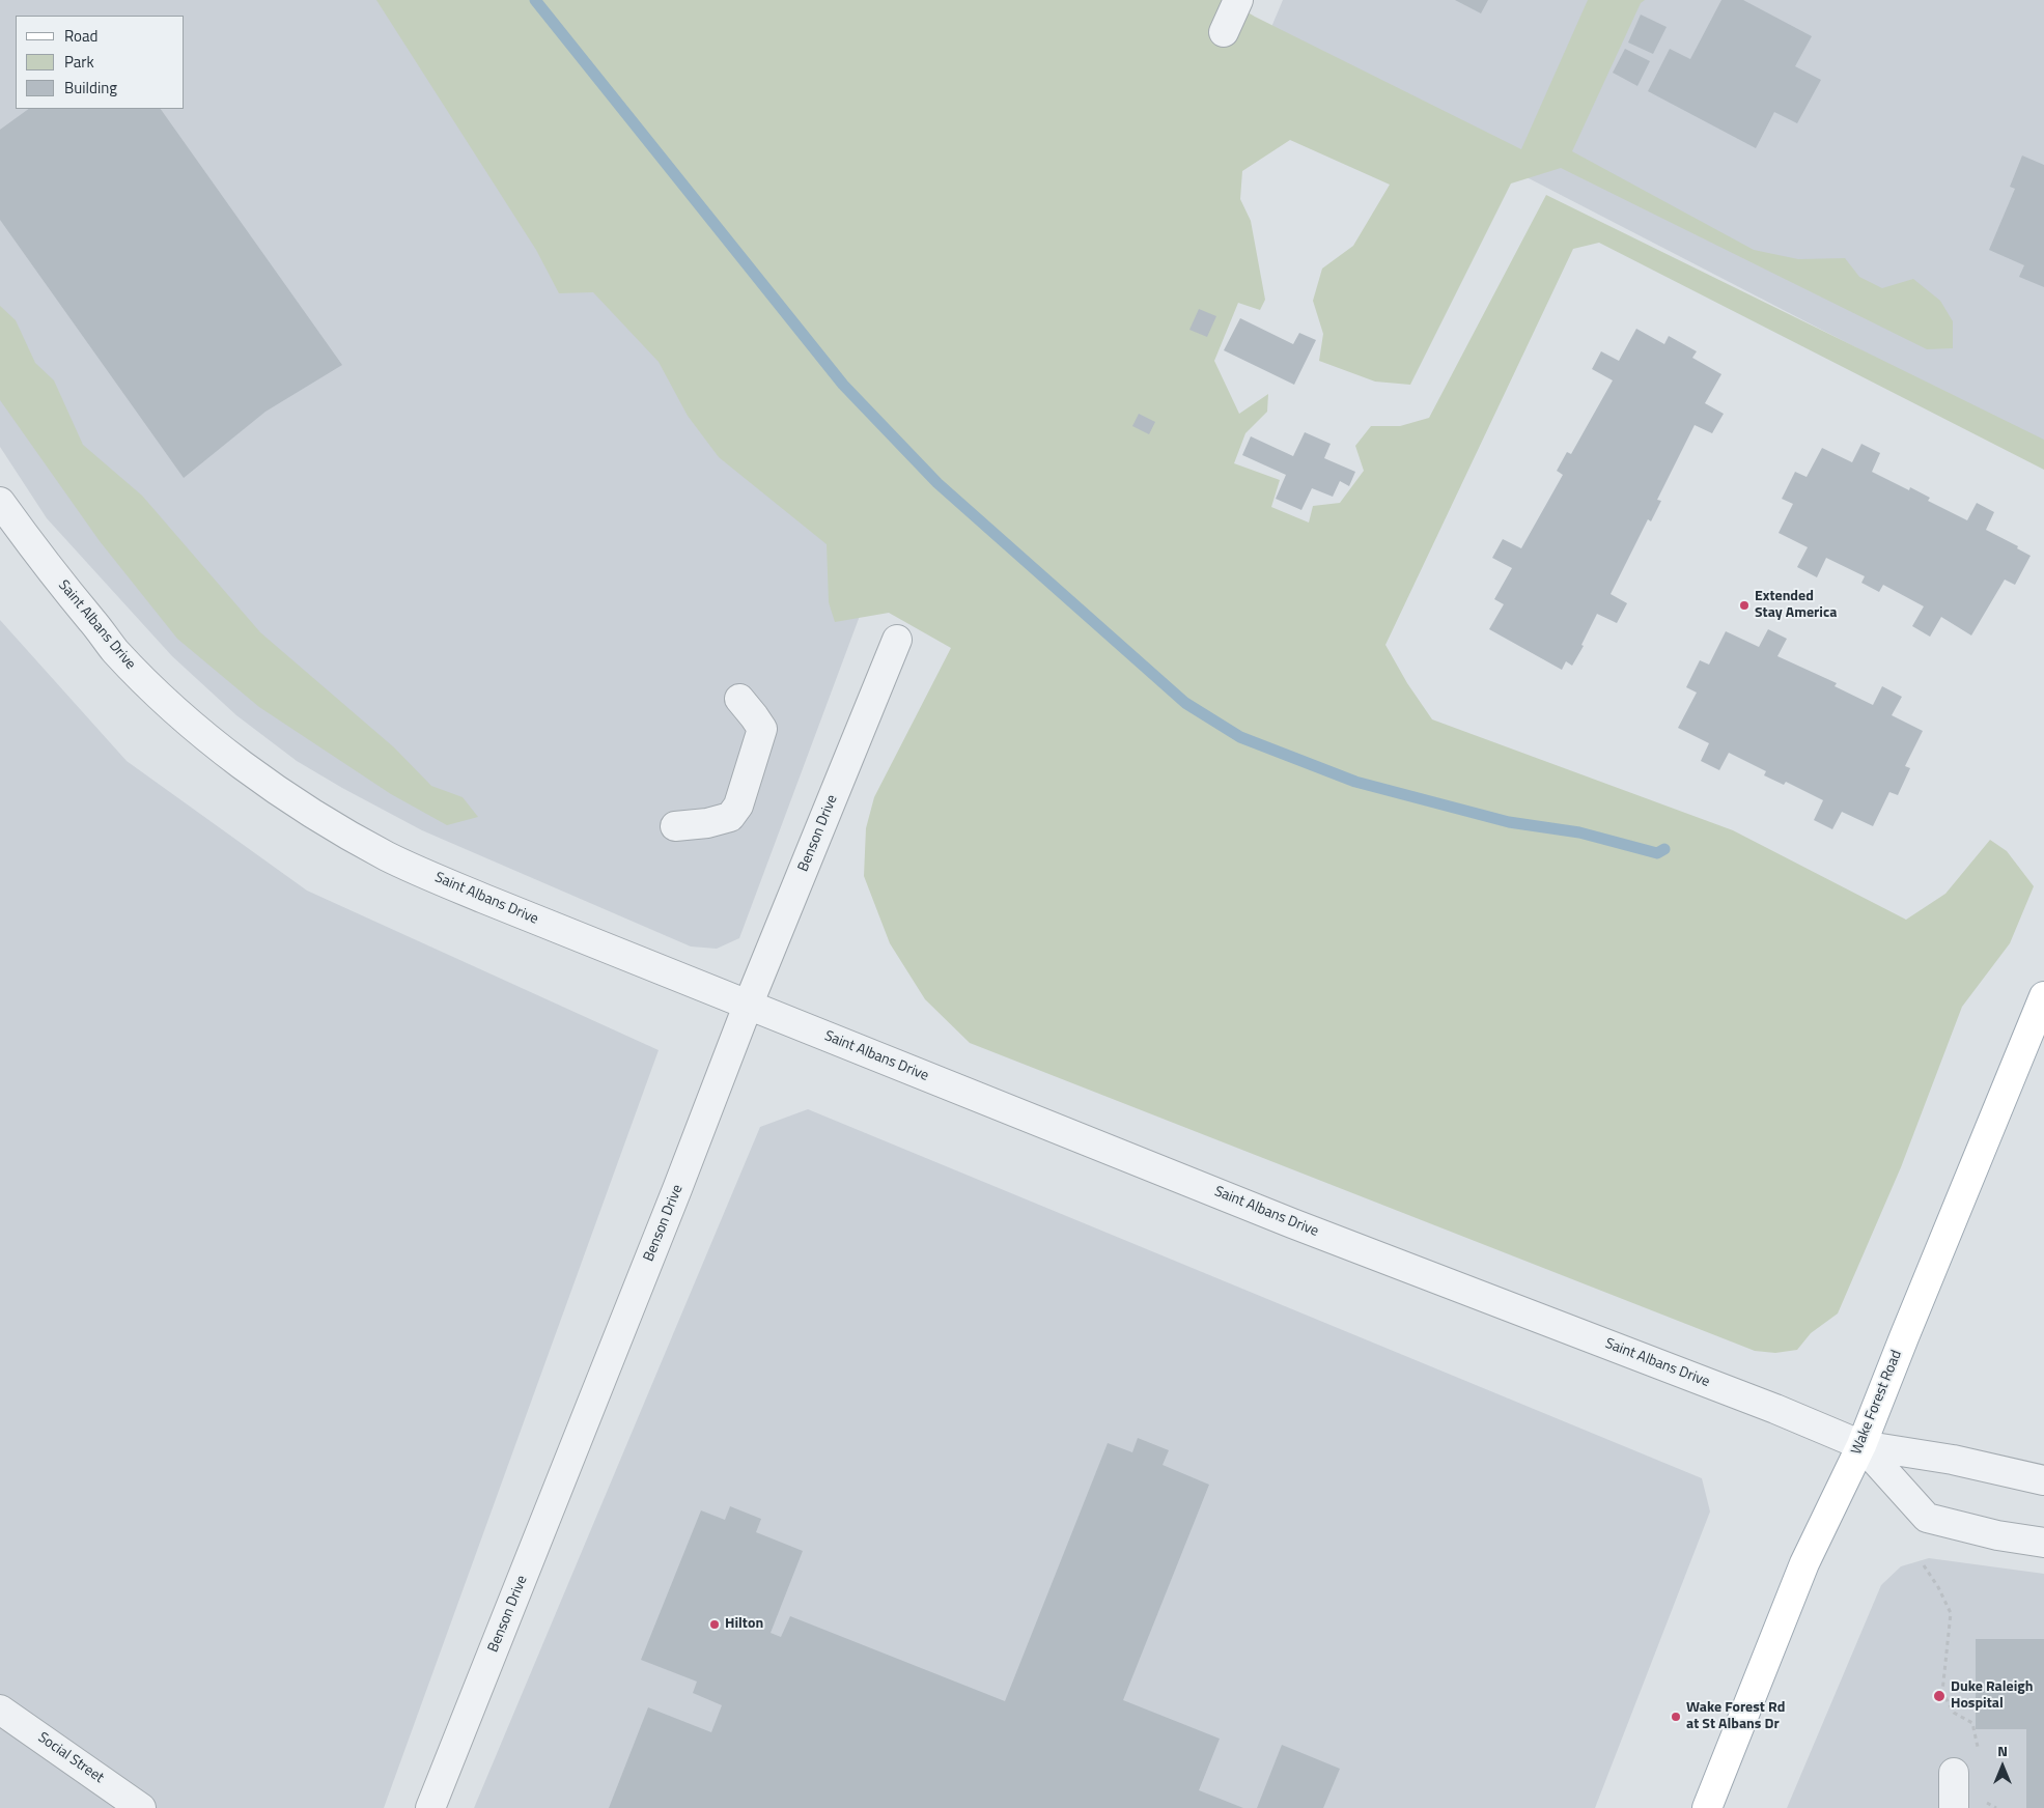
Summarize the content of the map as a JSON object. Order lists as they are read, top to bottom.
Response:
{
  "streets": {
    "main road": ["Wake Forest Road"],
    "street": ["Saint Albans Drive", "Benson Drive", "Social Street"]
  },
  "crossings": [
    ["Saint Albans Drive", "Benson Drive"],
    ["Saint Albans Drive", "Wake Forest Road"]
  ],
  "places": [
    "Extended Stay America",
    "Hilton",
    "Duke Raleigh Hospital",
    "Wake Forest Rd at St Albans Dr"
  ],
  "legend": ["Road", "Park", "Building"],
  "north": "top"
}
